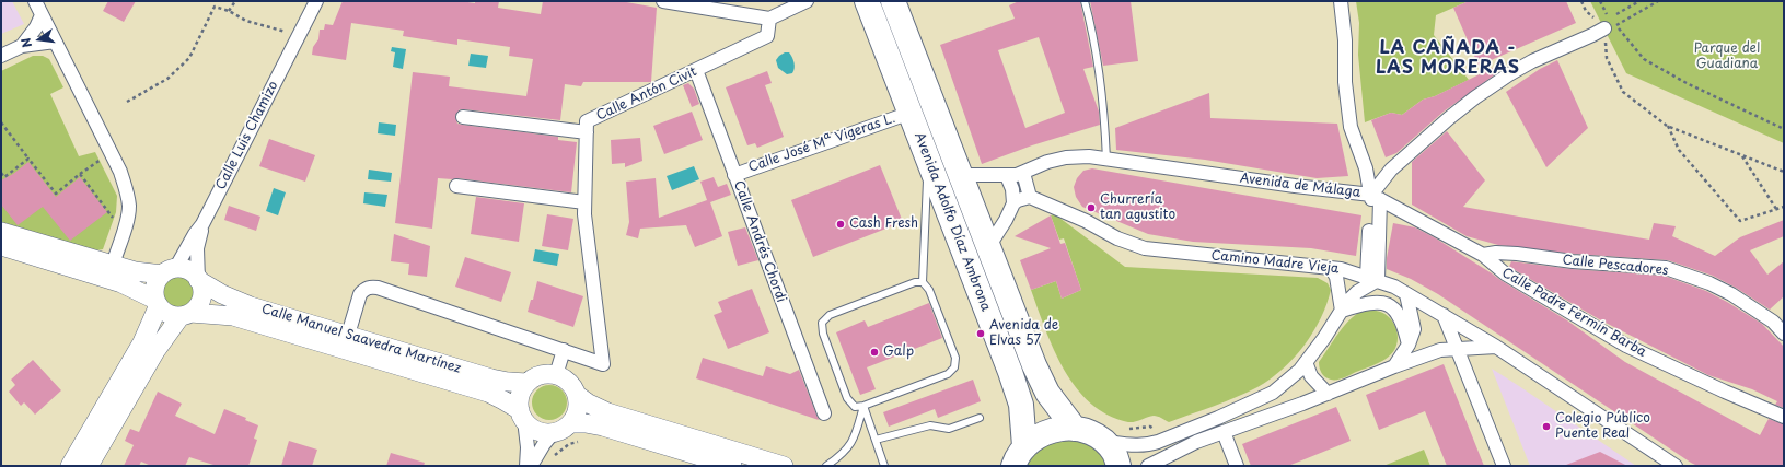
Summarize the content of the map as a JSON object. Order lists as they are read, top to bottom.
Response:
{
  "streets": {
    "highway": ["Avenida Adolfo Díaz Ambrona"],
    "main road": ["Calle Manuel Saavedra Martínez"],
    "street": [
      "Calle Antón Civit",
      "Calle Luis Chamizo",
      "Calle José Mª Vigeras L.",
      "Avenida de Málaga",
      "Calle Andrés Chordi",
      "Camino Madre Vieja",
      "Calle Pescadores",
      "Calle Padre Fermín Barba"
    ]
  },
  "crossings": [
    ["Calle Antón Civit", "Calle Andrés Chordi"],
    ["Calle Luis Chamizo", "Calle Manuel Saavedra Martínez"],
    ["Calle José Mª Vigeras L.", "Avenida Adolfo Díaz Ambrona"],
    ["Calle José Mª Vigeras L.", "Calle Andrés Chordi"],
    ["Avenida de Málaga", "Avenida Adolfo Díaz Ambrona"],
    ["Avenida de Málaga", "Calle Padre Fermín Barba"],
    ["Calle Pescadores", "Calle Padre Fermín Barba"]
  ],
  "districts": ["LA CAÑADA - LAS MORERAS"],
  "parks": ["Parque del Guadiana"],
  "places": [
    "Churrería tan agustito",
    "Cash Fresh",
    "Avenida de Elvas 57",
    "Galp",
    "Colegio Público Puente Real"
  ],
  "north": "left"
}
